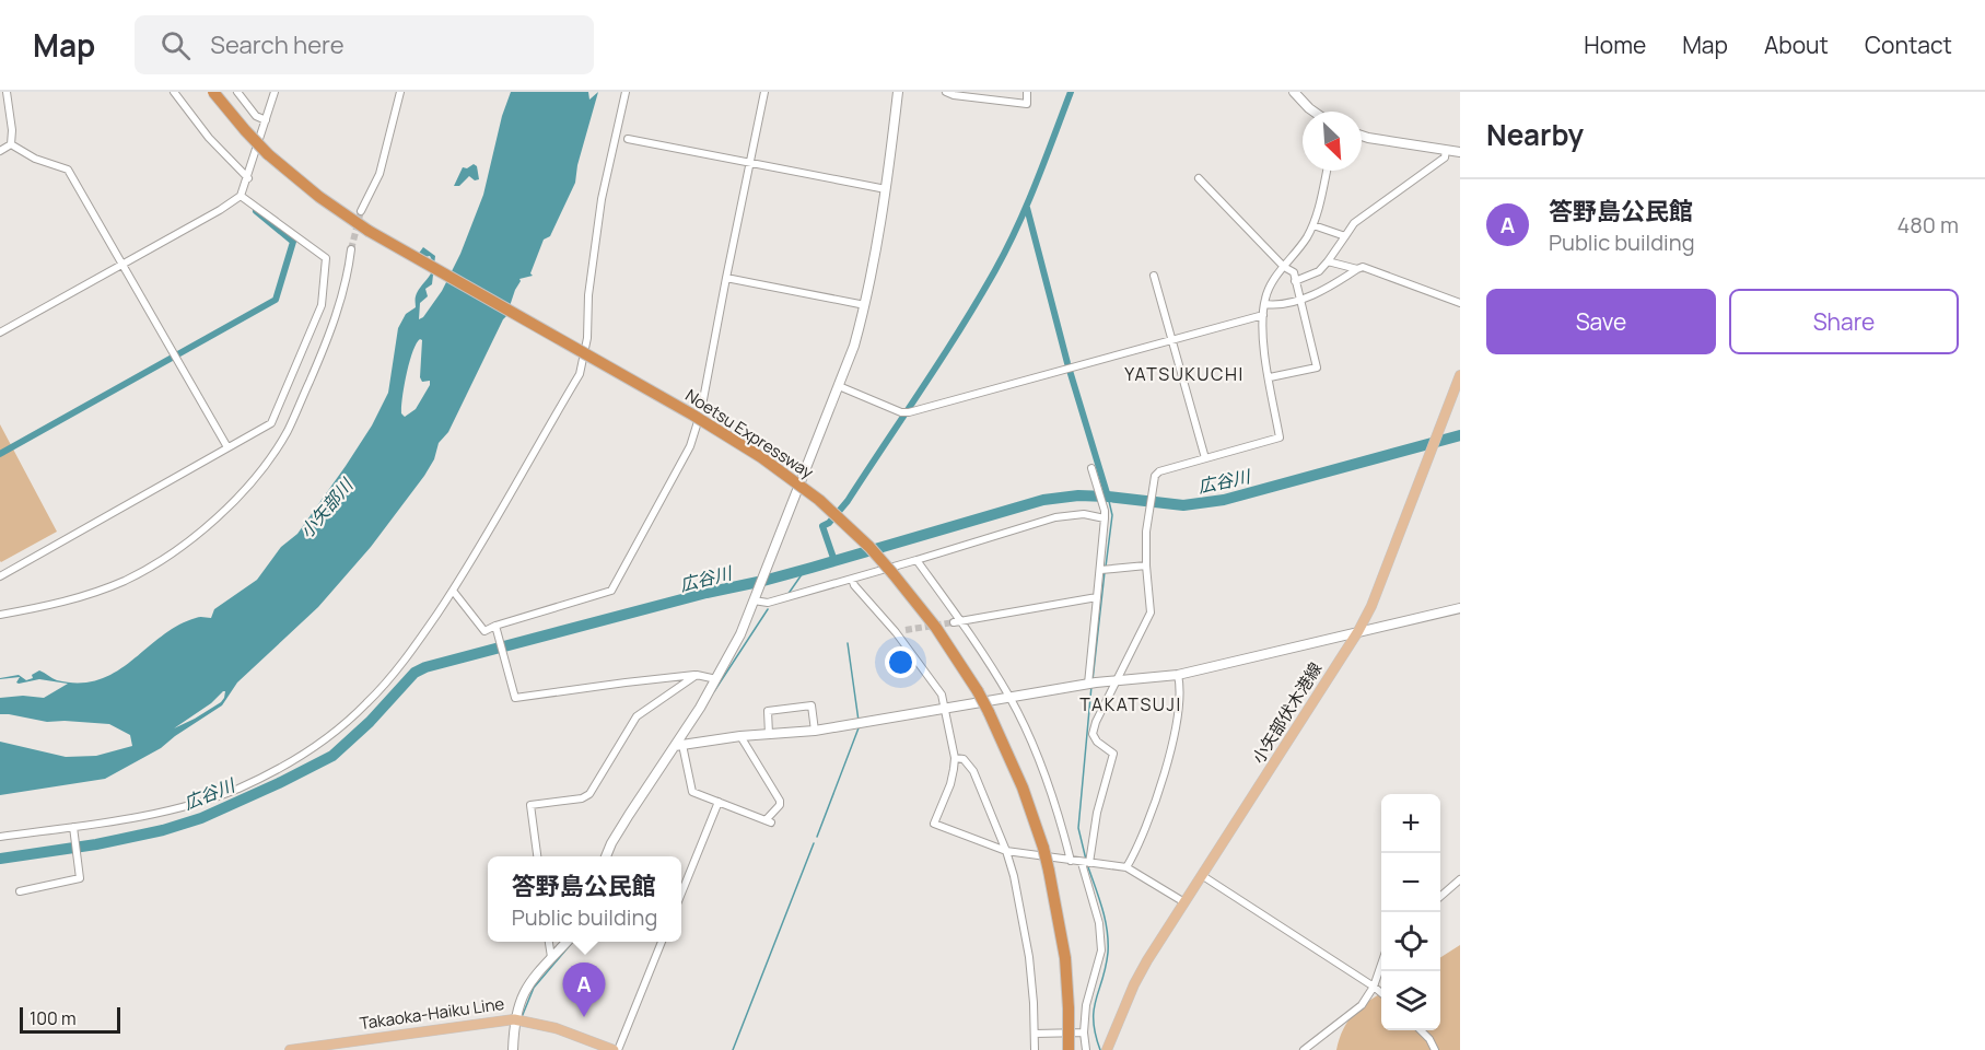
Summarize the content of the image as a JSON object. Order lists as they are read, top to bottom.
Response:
{
  "streets": {
    "highway": ["Noetsu Expressway"],
    "main road": ["小矢部伏木港線", "Takaoka-Haiku Line"]
  },
  "districts": ["YATSUKUCHI", "TAKATSUJI"],
  "water": ["広谷川", "小矢部川"],
  "scale_bar": "100 m",
  "north": "bottom right",
  "page": {
    "header": "Map",
    "search": "Search here",
    "nav": [
      "Home",
      "Map",
      "About",
      "Contact"
    ],
    "heading": "Nearby",
    "list": [
      {
        "mark": "A",
        "name": "答野島公民館",
        "note": "Public building",
        "value": "480 m"
      }
    ],
    "buttons": ["Save", "Share"],
    "map_buttons": ["+", "−"],
    "popup": ["答野島公民館", "Public building"],
    "pins": "A",
    "scale": "100 m"
  }
}
